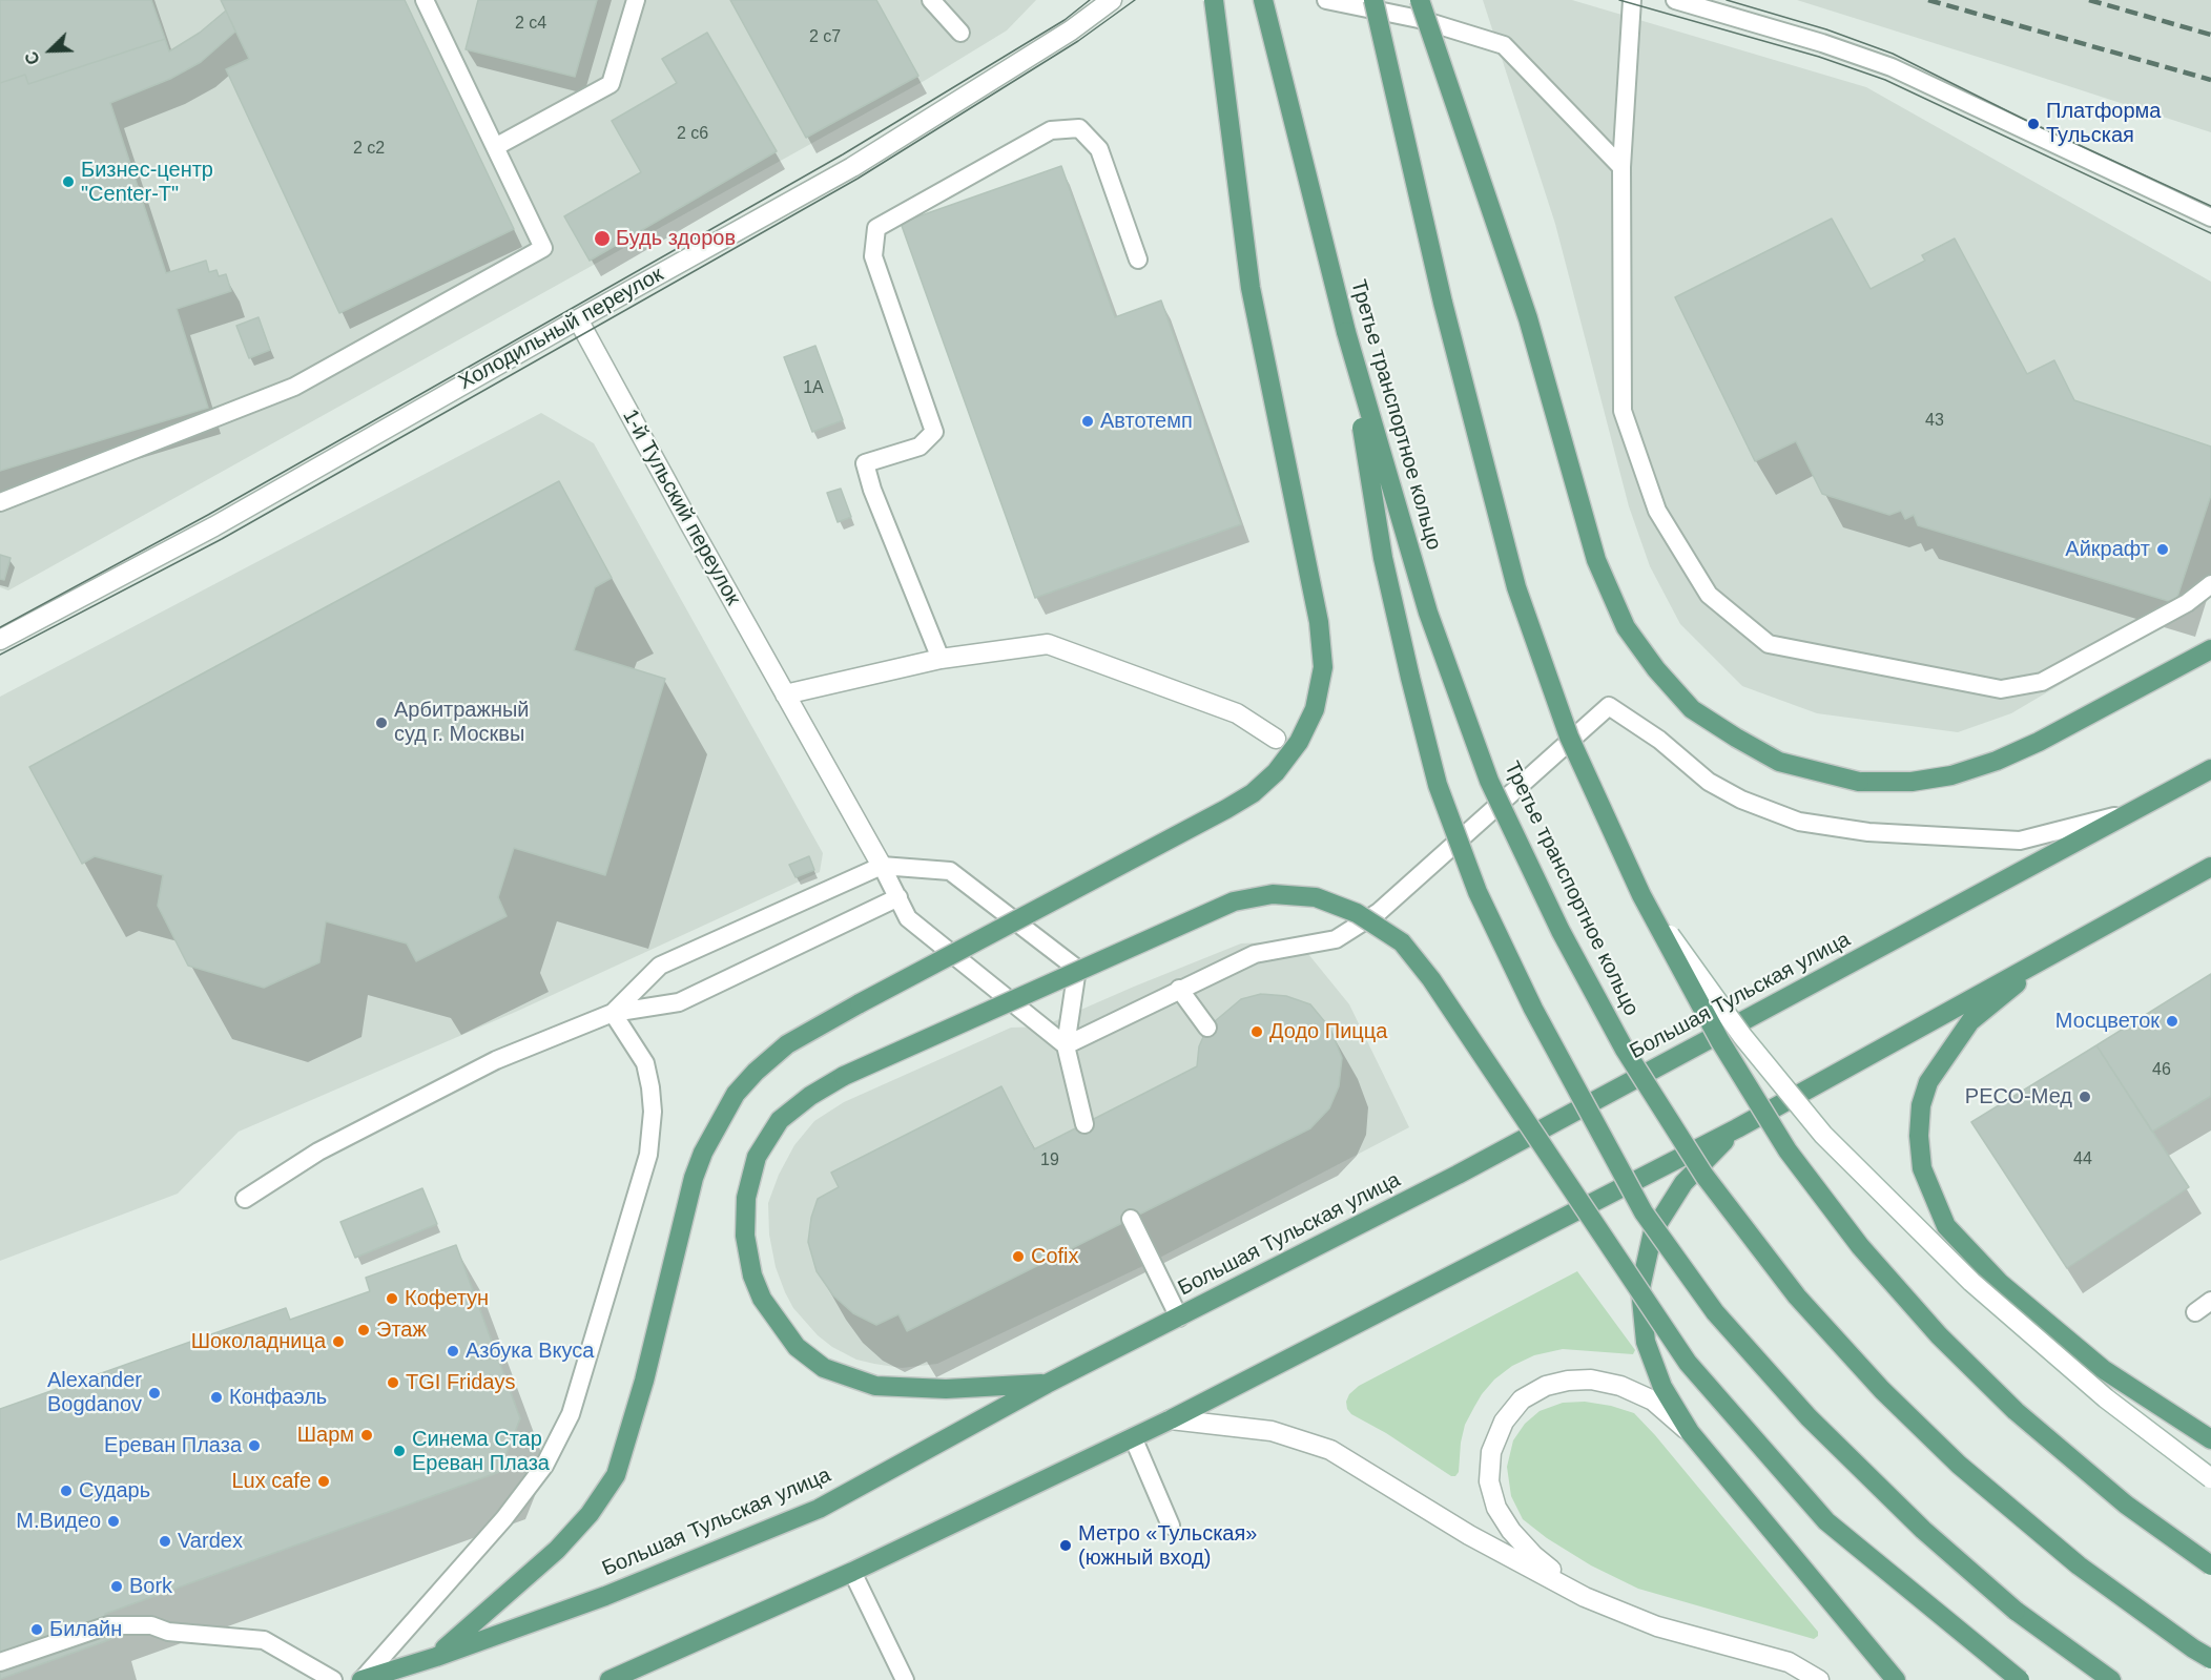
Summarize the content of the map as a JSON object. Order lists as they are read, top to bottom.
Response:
{
  "streets": {
    "main road": ["Третье транспортное кольцо", "Большая Тульская улица"],
    "street": ["Холодильный переулок", "1-й Тульский переулок"]
  },
  "crossings": [
    ["Холодильный переулок", "1-й Тульский переулок"]
  ],
  "places": [
    "Платформа Тульская",
    "Бизнес-центр \"Center-T\"",
    "Будь здоров",
    "Автотемп",
    "Айкрафт",
    "Арбитражный суд г. Москвы",
    "Мосцветок",
    "Додо Пицца",
    "РЕСО-Мед",
    "Cofix",
    "Кофетун",
    "Этаж",
    "Шоколадница",
    "Азбука Вкуса",
    "TGI Fridays",
    "Alexander Bogdanov",
    "Конфаэль",
    "Шарм",
    "Ереван Плаза",
    "Синема Стар Ереван Плаза",
    "Lux cafe",
    "Сударь",
    "М.Видео",
    "Vardex",
    "Метро «Тульская» (южный вход)",
    "Bork",
    "Билайн"
  ],
  "house_numbers": [
    "2 с4",
    "2 с7",
    "2 с6",
    "2 с2",
    "1А",
    "43",
    "46",
    "44",
    "19"
  ],
  "north": "bottom left"
}
